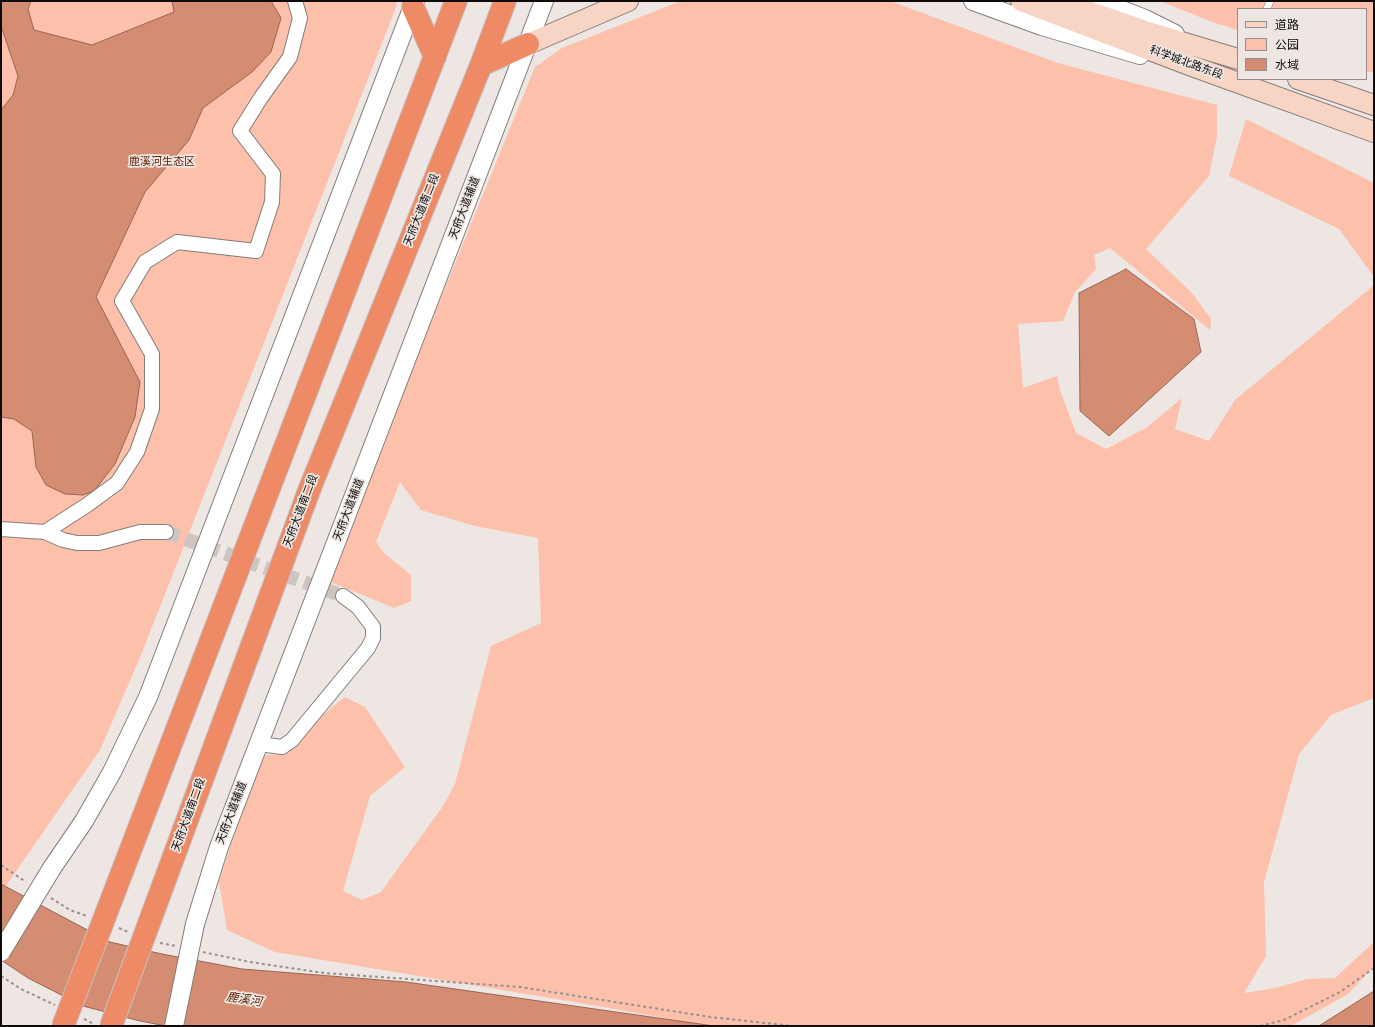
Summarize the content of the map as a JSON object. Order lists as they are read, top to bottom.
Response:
{
  "streets": {
    "highway": ["天府大道南二段"],
    "main road": ["科学城北路东段"],
    "street": ["天府大道辅道"]
  },
  "water": ["鹿溪河"],
  "parks": ["鹿溪河生态区"],
  "legend": ["道路", "公园", "水域"]
}
